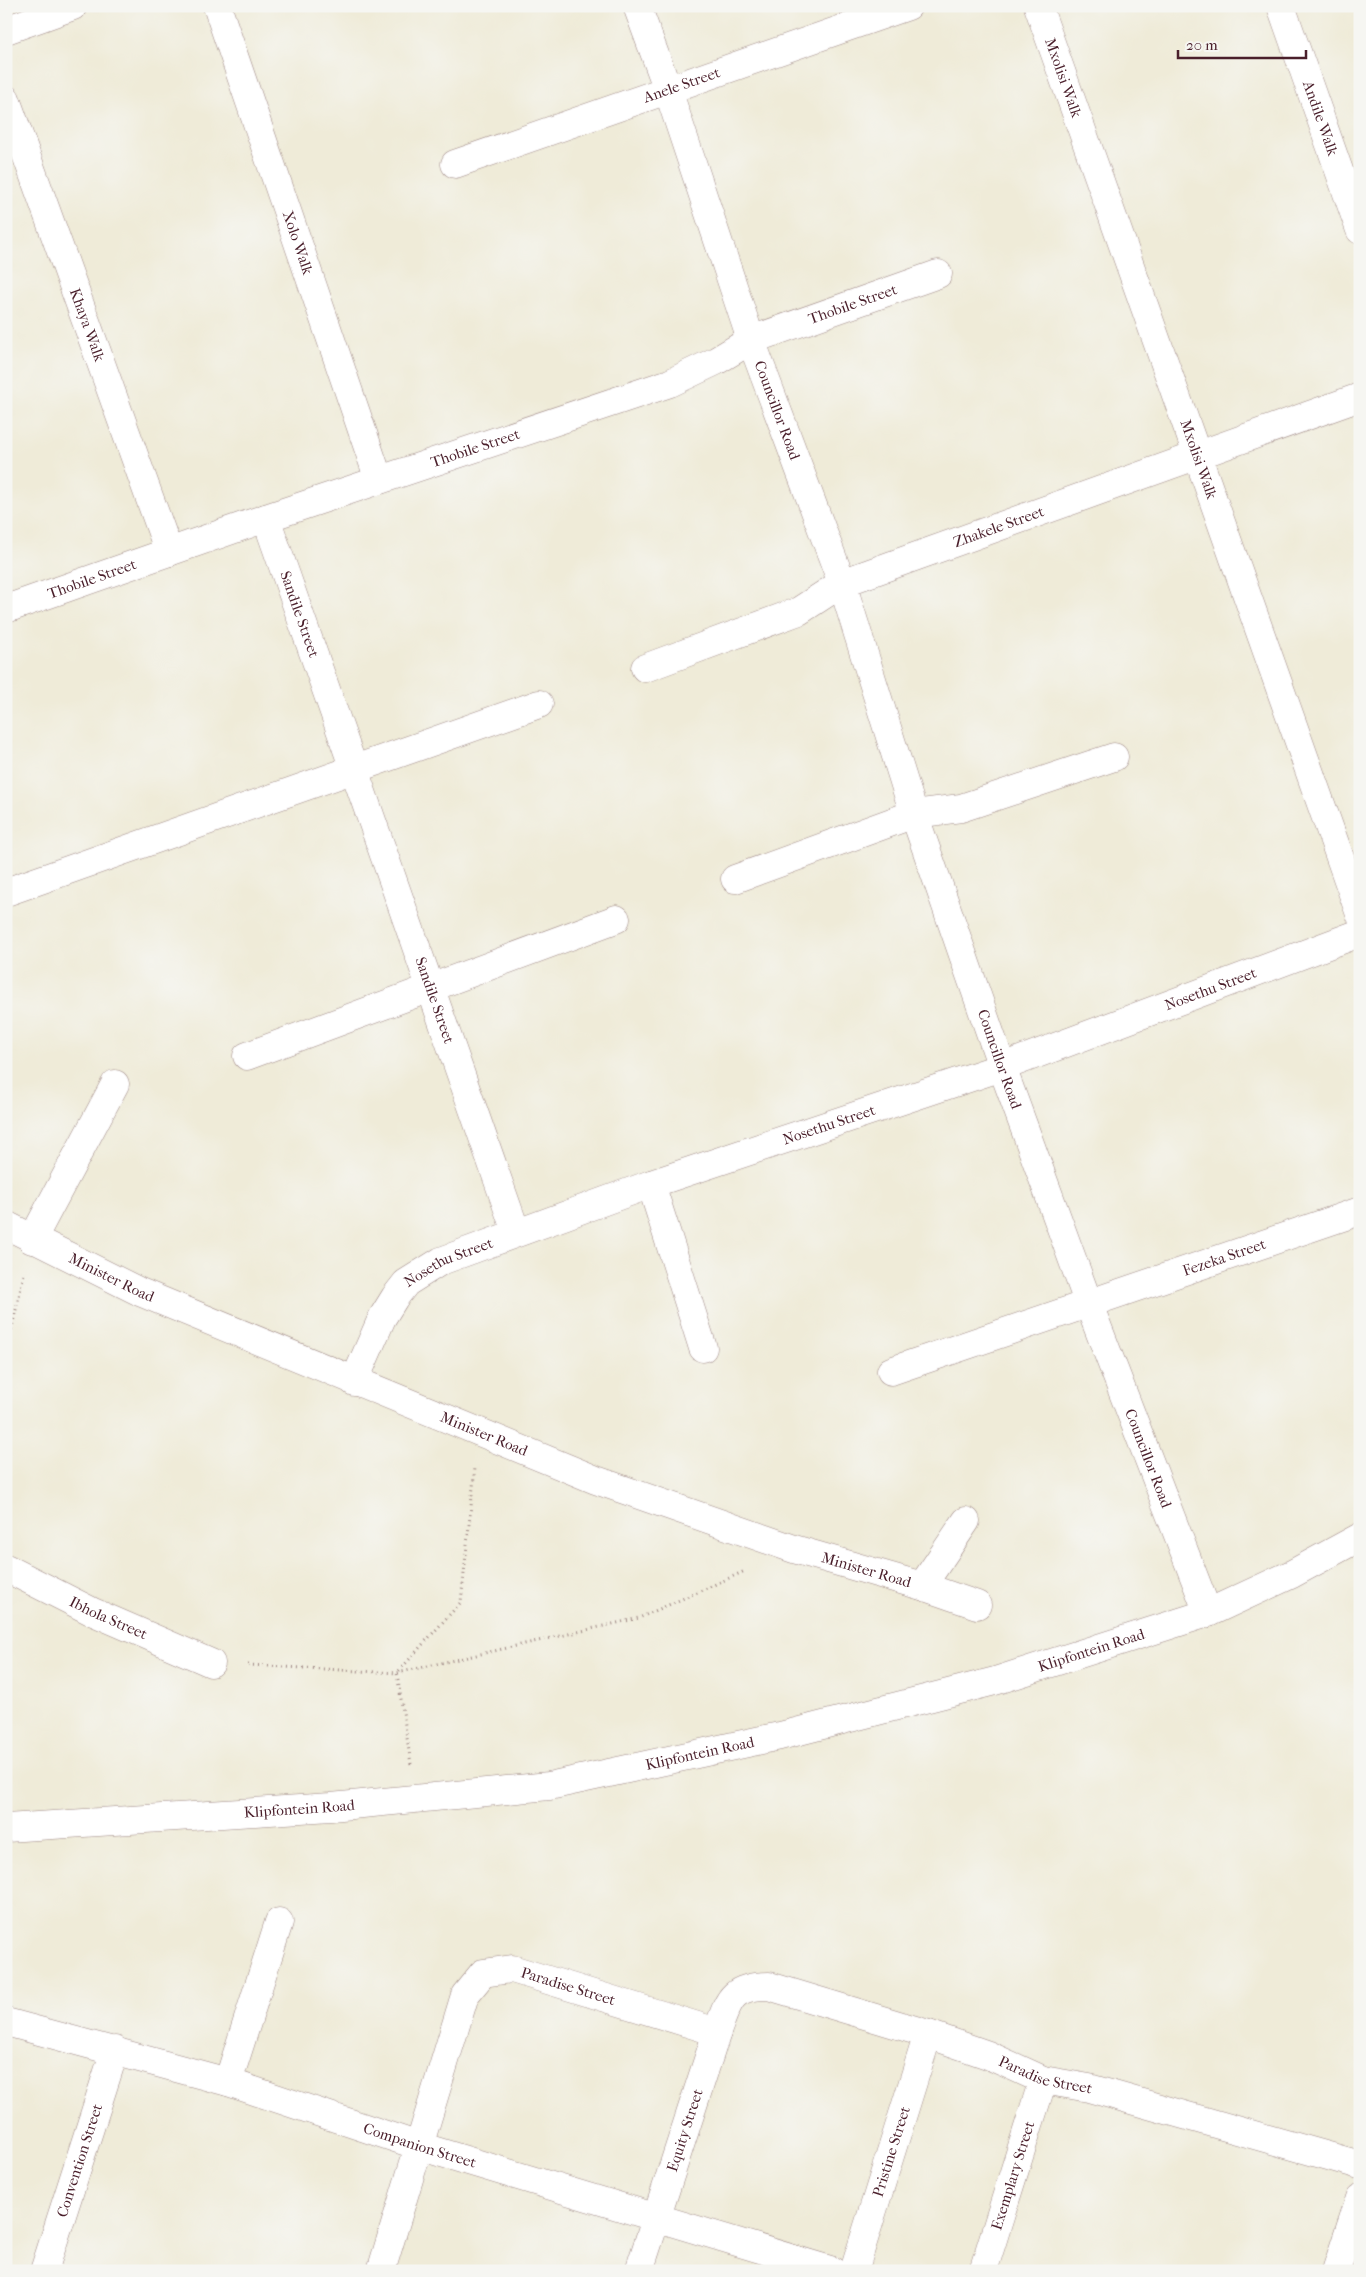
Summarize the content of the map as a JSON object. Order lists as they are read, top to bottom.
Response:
{
  "streets": {
    "street": [
      "Mxolisi Walk",
      "Anele Street",
      "Andile Walk",
      "Xolo Walk",
      "Thobile Street",
      "Khaya Walk",
      "Councillor Road",
      "Zhakele Street",
      "Sandile Street",
      "Nosethu Street",
      "Fezeka Street",
      "Minister Road",
      "Ibhola Street",
      "Klipfontein Road",
      "Paradise Street",
      "Equity Street",
      "Companion Street",
      "Pristine Street",
      "Convention Street",
      "Exemplary Street"
    ]
  },
  "crossings": [
    ["Mxolisi Walk", "Zhakele Street"],
    ["Anele Street", "Councillor Road"],
    ["Xolo Walk", "Thobile Street"],
    ["Thobile Street", "Khaya Walk"],
    ["Thobile Street", "Councillor Road"],
    ["Thobile Street", "Sandile Street"],
    ["Councillor Road", "Zhakele Street"],
    ["Councillor Road", "Nosethu Street"],
    ["Councillor Road", "Fezeka Street"],
    ["Councillor Road", "Klipfontein Road"],
    ["Sandile Street", "Nosethu Street"],
    ["Nosethu Street", "Minister Road"],
    ["Paradise Street", "Equity Street"],
    ["Paradise Street", "Companion Street"],
    ["Paradise Street", "Pristine Street"],
    ["Paradise Street", "Exemplary Street"],
    ["Equity Street", "Companion Street"],
    ["Companion Street", "Convention Street"]
  ],
  "scale_bar": "20 m"
}
